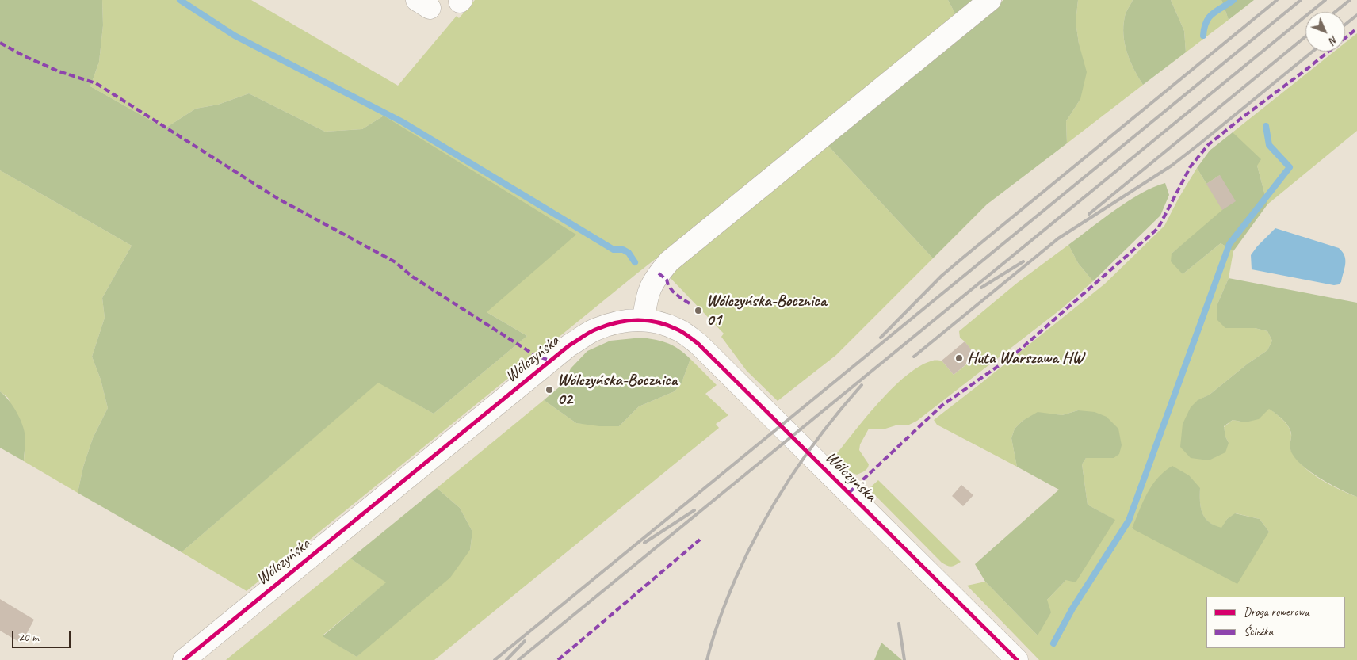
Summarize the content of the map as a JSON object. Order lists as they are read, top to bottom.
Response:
{
  "streets": {
    "street": ["Wólczyńska"]
  },
  "places": ["Wólczyńska-Bocznica 01", "Huta Warszawa HW", "Wólczyńska-Bocznica 02"],
  "legend": ["Droga rowerowa", "Ścieżka"],
  "scale_bar": "20 m",
  "north": "bottom right"
}
